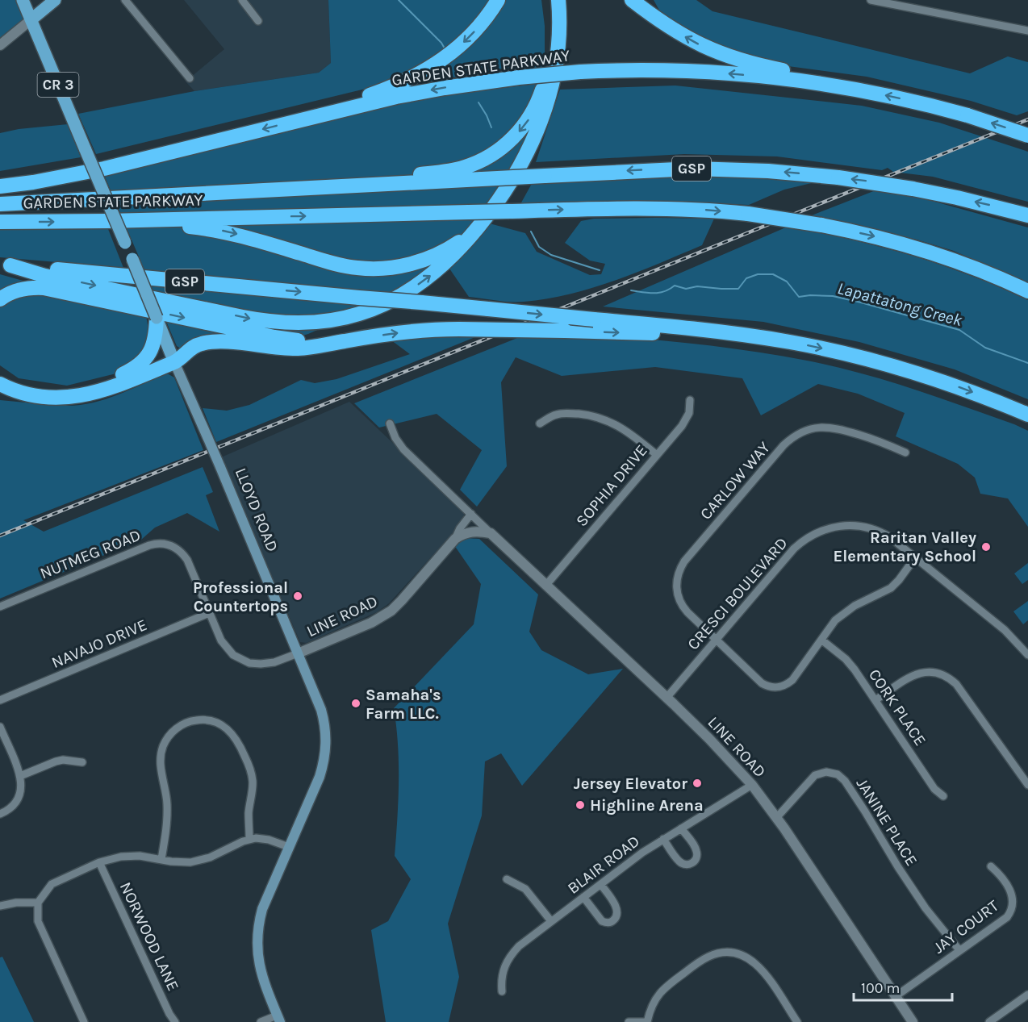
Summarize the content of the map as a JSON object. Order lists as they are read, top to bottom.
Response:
{
  "streets": {
    "highway": ["GARDEN STATE PARKWAY", "GSP"],
    "main road": ["CR 3", "LLOYD ROAD"],
    "street": [
      "CARLOW WAY",
      "SOPHIA DRIVE",
      "NUTMEG ROAD",
      "CRESCI BOULEVARD",
      "LINE ROAD",
      "NAVAJO DRIVE",
      "CORK PLACE",
      "JANINE PLACE",
      "BLAIR ROAD",
      "JAY COURT",
      "NORWOOD LANE"
    ]
  },
  "crossings": [
    ["CR 3", "LLOYD ROAD"],
    ["CARLOW WAY", "CRESCI BOULEVARD"],
    ["CARLOW WAY", "CORK PLACE"],
    ["SOPHIA DRIVE", "LINE ROAD"],
    ["LLOYD ROAD", "NUTMEG ROAD"],
    ["LLOYD ROAD", "LINE ROAD"],
    ["NUTMEG ROAD", "LINE ROAD"],
    ["NUTMEG ROAD", "NAVAJO DRIVE"],
    ["CRESCI BOULEVARD", "LINE ROAD"],
    ["LINE ROAD", "JANINE PLACE"],
    ["LINE ROAD", "BLAIR ROAD"],
    ["LINE ROAD", "JAY COURT"],
    ["JANINE PLACE", "JAY COURT"]
  ],
  "water": ["Lapattatong Creek"],
  "places": [
    "Raritan Valley Elementary School",
    "Professional Countertops",
    "Samaha's Farm LLC.",
    "Jersey Elevator",
    "Highline Arena"
  ],
  "scale_bar": "100 m"
}
